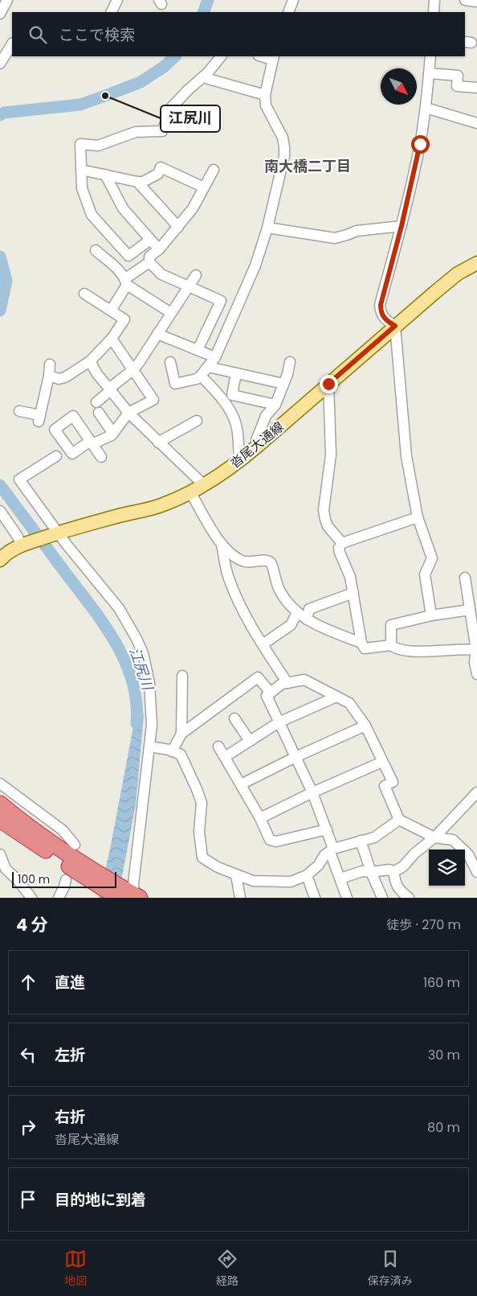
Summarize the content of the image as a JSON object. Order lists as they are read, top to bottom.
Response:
{
  "streets": {
    "main road": ["沓尾大通線"]
  },
  "districts": ["南大橋二丁目"],
  "water": ["江尻川"],
  "places": ["江尻川"],
  "scale_bar": "100 m",
  "north": "bottom right",
  "page": {
    "search": "ここで検索",
    "scale": "100 m",
    "heading": ["4 分", "徒歩 · 270 m"],
    "list": [
      ["直進", "160 m"],
      ["左折", "30 m"],
      ["右折", "沓尾大通線", "80 m"],
      "目的地に到着"
    ],
    "nav": ["地図", "経路", "保存済み"]
  }
}
